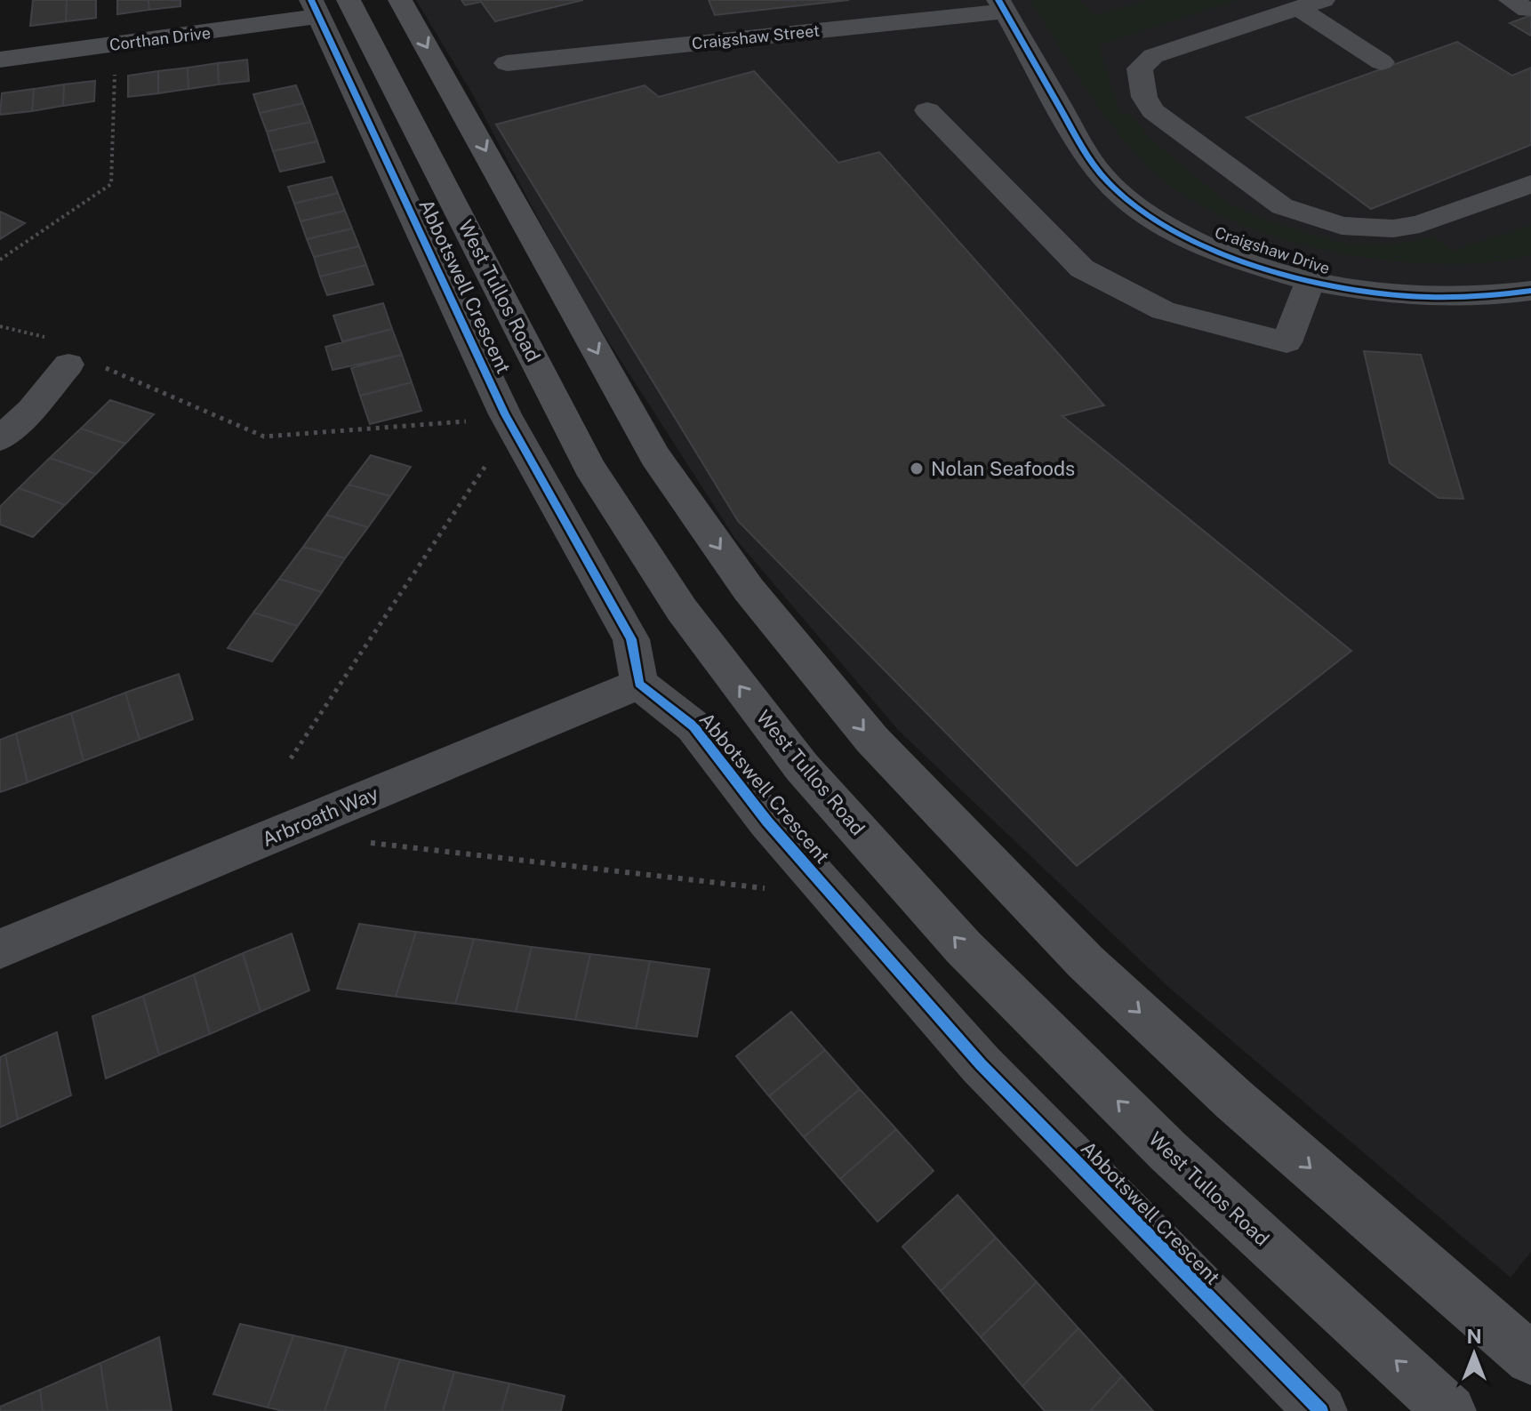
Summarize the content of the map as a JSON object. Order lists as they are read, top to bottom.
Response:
{
  "streets": {
    "main road": ["West Tullos Road"],
    "street": [
      "Craigshaw Street",
      "Corthan Drive",
      "Craigshaw Drive",
      "Abbotswell Crescent",
      "Arbroath Way"
    ]
  },
  "crossings": [
    ["Craigshaw Street", "Craigshaw Drive"],
    ["Corthan Drive", "Abbotswell Crescent"],
    ["Corthan Drive", "West Tullos Road"],
    ["Abbotswell Crescent", "West Tullos Road"],
    ["Abbotswell Crescent", "Arbroath Way"]
  ],
  "places": ["Nolan Seafoods"],
  "north": "top"
}
